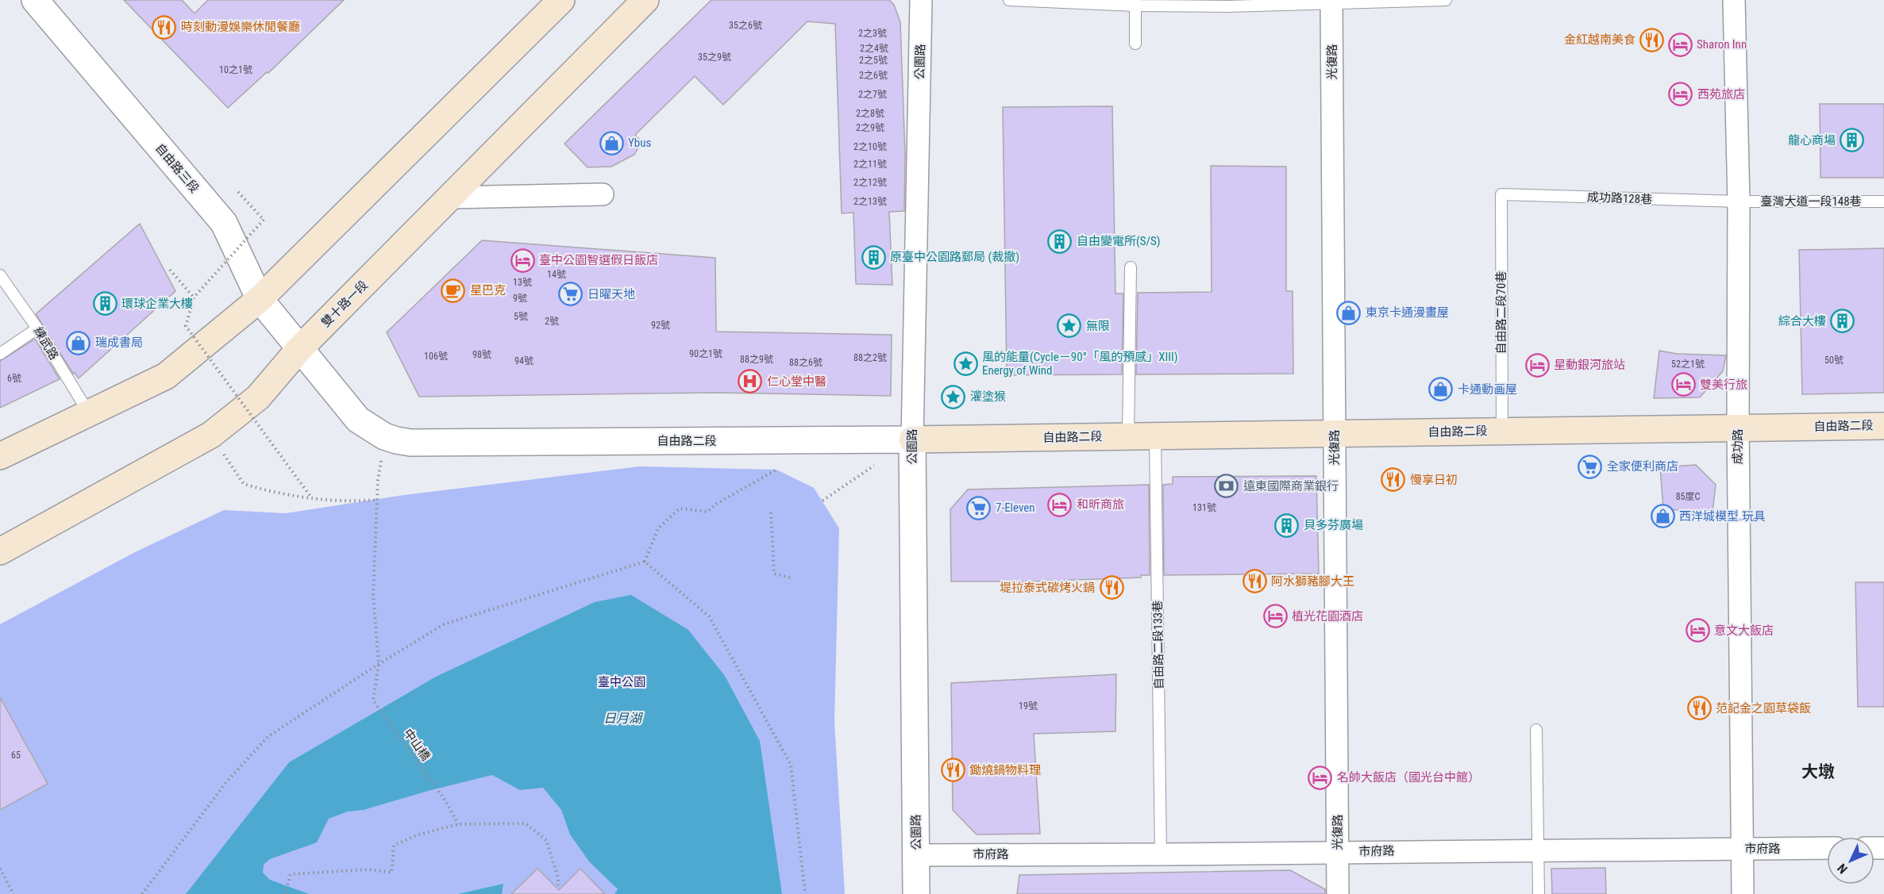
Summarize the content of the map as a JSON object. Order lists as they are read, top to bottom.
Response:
{
  "streets": {
    "main road": ["雙十路一段", "自由路二段"],
    "street": [
      "公園路",
      "光復路",
      "自由路三段",
      "成功路",
      "市府路"
    ],
    "lane": [
      "成功路128巷",
      "臺灣大道一段148巷",
      "自由路二段70巷",
      "練武路",
      "自由路二段133巷"
    ],
    "path": ["中山橋"]
  },
  "crossings": [
    ["公園路", "自由路二段"],
    ["公園路", "市府路"],
    ["光復路", "自由路二段"],
    ["光復路", "市府路"],
    ["自由路三段", "雙十路一段"],
    ["自由路三段", "自由路二段"],
    ["成功路128巷", "臺灣大道一段148巷"],
    ["成功路128巷", "自由路二段70巷"],
    ["成功路128巷", "成功路"],
    ["臺灣大道一段148巷", "成功路"],
    ["雙十路一段", "自由路二段"],
    ["自由路二段70巷", "自由路二段"],
    ["自由路二段", "成功路"],
    ["自由路二段", "自由路二段133巷"],
    ["成功路", "市府路"],
    ["自由路二段133巷", "市府路"]
  ],
  "districts": ["大墩"],
  "water": ["日月湖"],
  "parks": ["臺中公園"],
  "places": {
    "restaurant": [
      "時刻動漫娛樂休閒餐廳",
      "金紅越南美食",
      "慢享日初",
      "阿水獅豬腳大王",
      "堤拉泰式碳烤火鍋",
      "范記金之園草袋飯",
      "鋤燒鍋物料理"
    ],
    "hotel": [
      "Sharon Inn",
      "西苑旅店",
      "臺中公園智選假日飯店",
      "星動銀河旅站",
      "雙美行旅",
      "和昕商旅",
      "植光花園酒店",
      "意文大飯店",
      "名帥大飯店（國光台中館）"
    ],
    "building": [
      "龍心商場",
      "自由變電所(S/S)",
      "原臺中公園路郵局 (裁撤)",
      "環球企業大樓",
      "綜合大樓",
      "貝多芬廣場"
    ],
    "shop": [
      "Ybus",
      "東京卡通漫畫屋",
      "瑞成書局",
      "卡通動画屋",
      "西洋城模型.玩具"
    ],
    "cafe": ["星巴克"],
    "supermarket": ["日曜天地", "全家便利商店", "7-Eleven"],
    "place": ["無限", "風的能量(Cycle－90°「風的預感」XIII) Energy of Wind", "灌塗猴"],
    "hospital": ["仁心堂中醫"],
    "bank": ["遠東國際商業銀行"]
  },
  "house_numbers": [
    "35之6號",
    "2之3號",
    "2之4號",
    "35之9號",
    "2之5號",
    "10之1號",
    "2之6號",
    "2之7號",
    "2之8號",
    "2之9號",
    "2之10號",
    "2之11號",
    "2之12號",
    "2之13號",
    "14號",
    "13號",
    "9號",
    "5號",
    "2號",
    "92號",
    "90之1號",
    "98號",
    "106號",
    "88之2號",
    "88之9號",
    "50號",
    "94號",
    "88之6號",
    "52之1號",
    "6號",
    "85度C",
    "131號",
    "19號",
    "65"
  ],
  "north": "bottom left"
}
